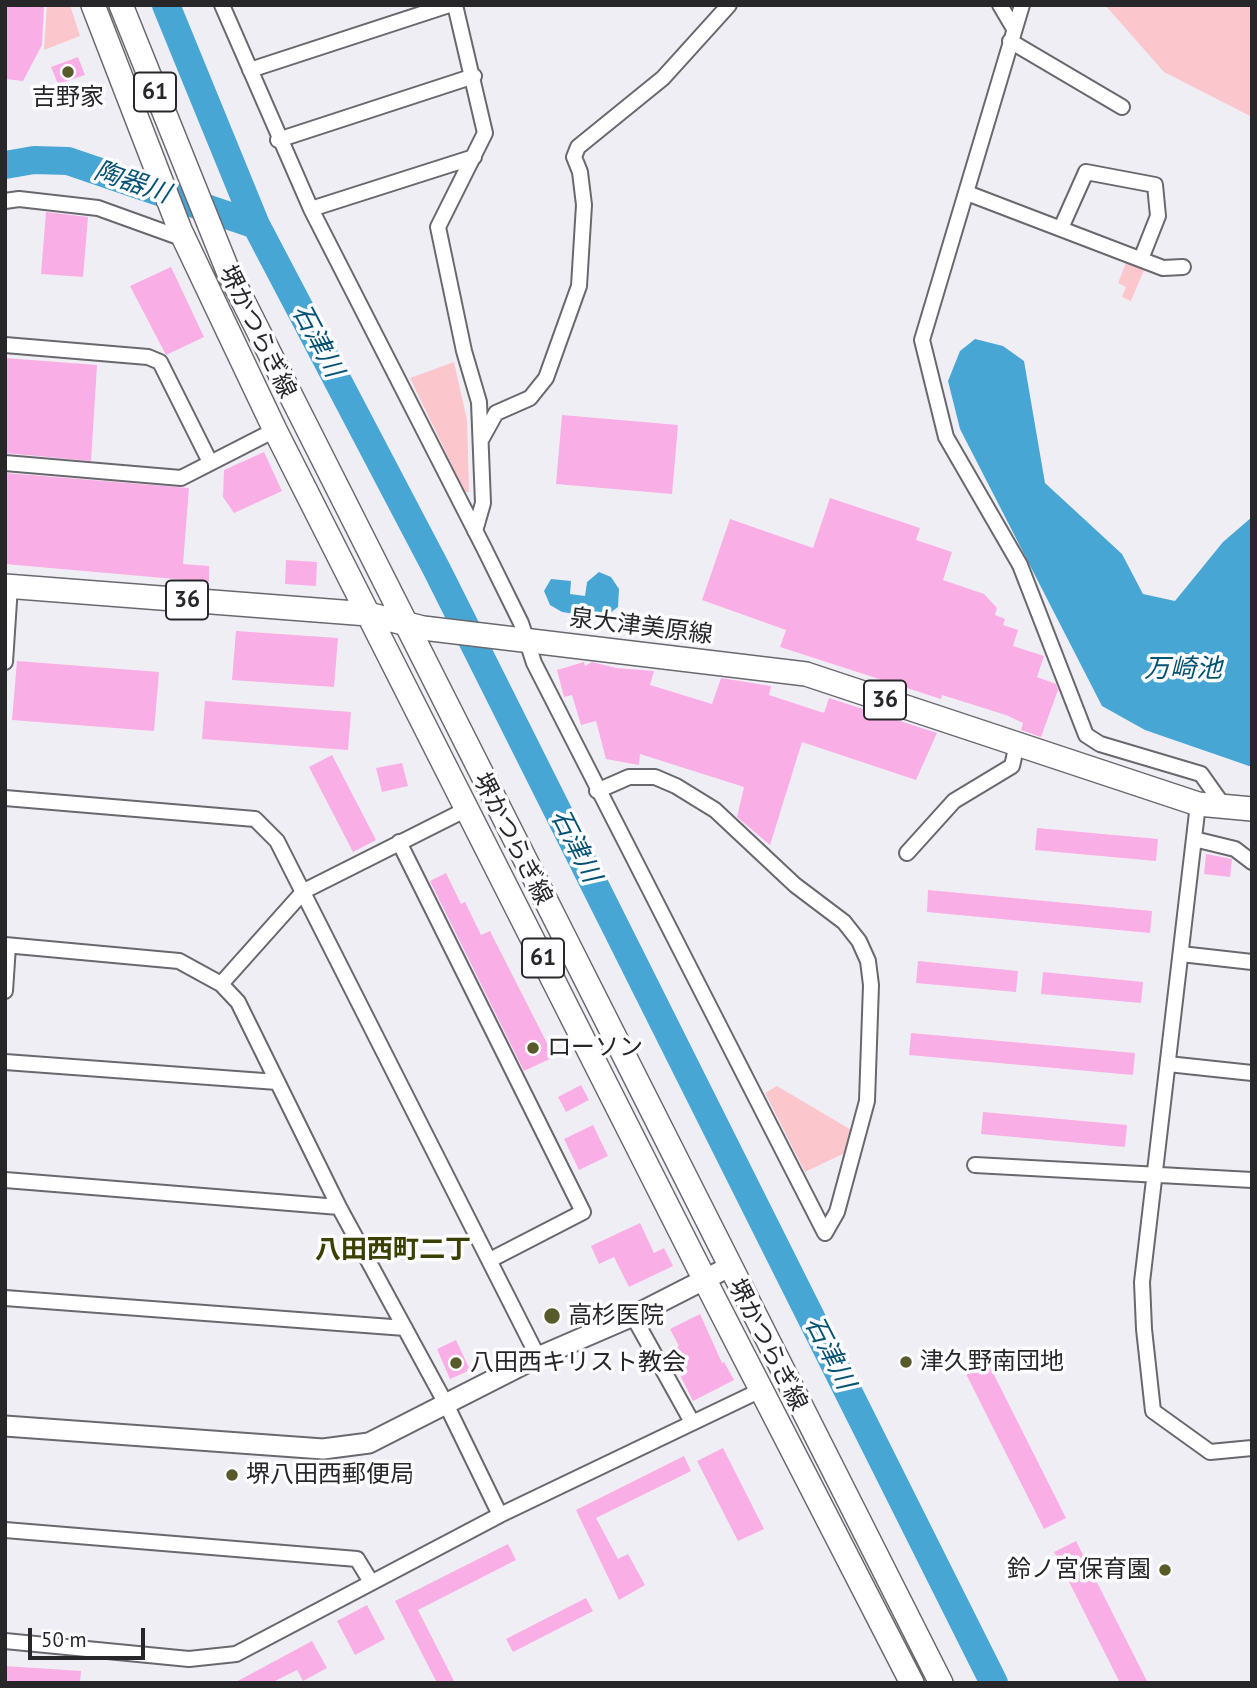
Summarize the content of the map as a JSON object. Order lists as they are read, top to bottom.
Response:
{
  "streets": {
    "main road": [
      "61",
      "堺かつらぎ線",
      "36",
      "泉大津美原線"
    ]
  },
  "crossings": [
    ["堺かつらぎ線", "泉大津美原線"]
  ],
  "districts": ["八田西町二丁"],
  "water": ["陶器川", "石津川", "万崎池"],
  "places": [
    "吉野家",
    "ローソン",
    "高杉医院",
    "津久野南団地",
    "八田西キリスト教会",
    "堺八田西郵便局",
    "鈴ノ宮保育園"
  ],
  "scale_bar": "50 m"
}
